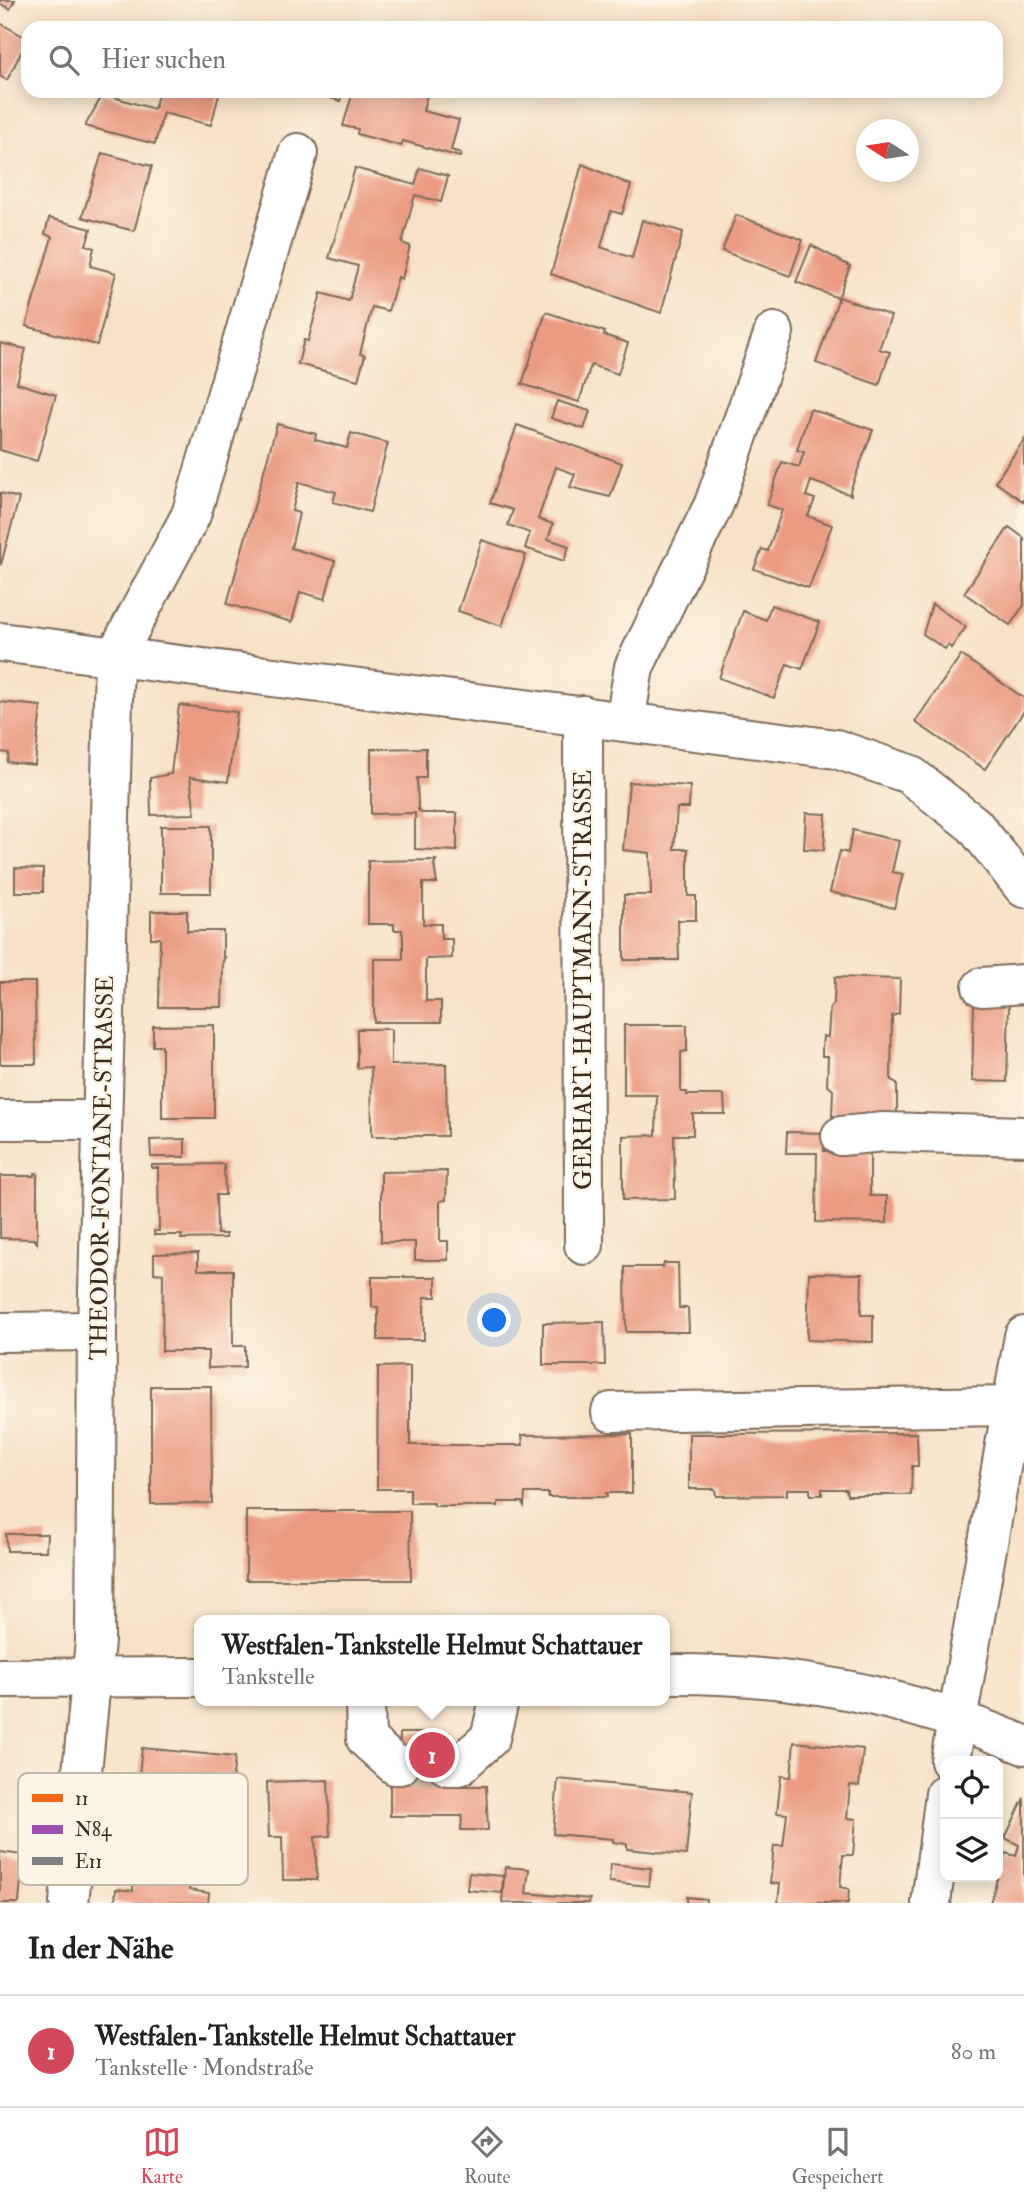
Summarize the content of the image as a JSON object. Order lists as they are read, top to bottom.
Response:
{
  "streets": {
    "street": ["GERHART-HAUPTMANN-STRASSE", "THEODOR-FONTANE-STRASSE"]
  },
  "legend": ["11", "N84", "E11"],
  "north": "left",
  "page": {
    "search": "Hier suchen",
    "popup": ["Westfalen-Tankstelle Helmut Schattauer", "Tankstelle"],
    "pins": "1",
    "heading": "In der Nähe",
    "list": [
      {
        "mark": "1",
        "name": "Westfalen-Tankstelle Helmut Schattauer",
        "note": "Tankstelle · Mondstraße",
        "value": "80 m"
      }
    ],
    "nav": ["Karte", "Route", "Gespeichert"]
  }
}
